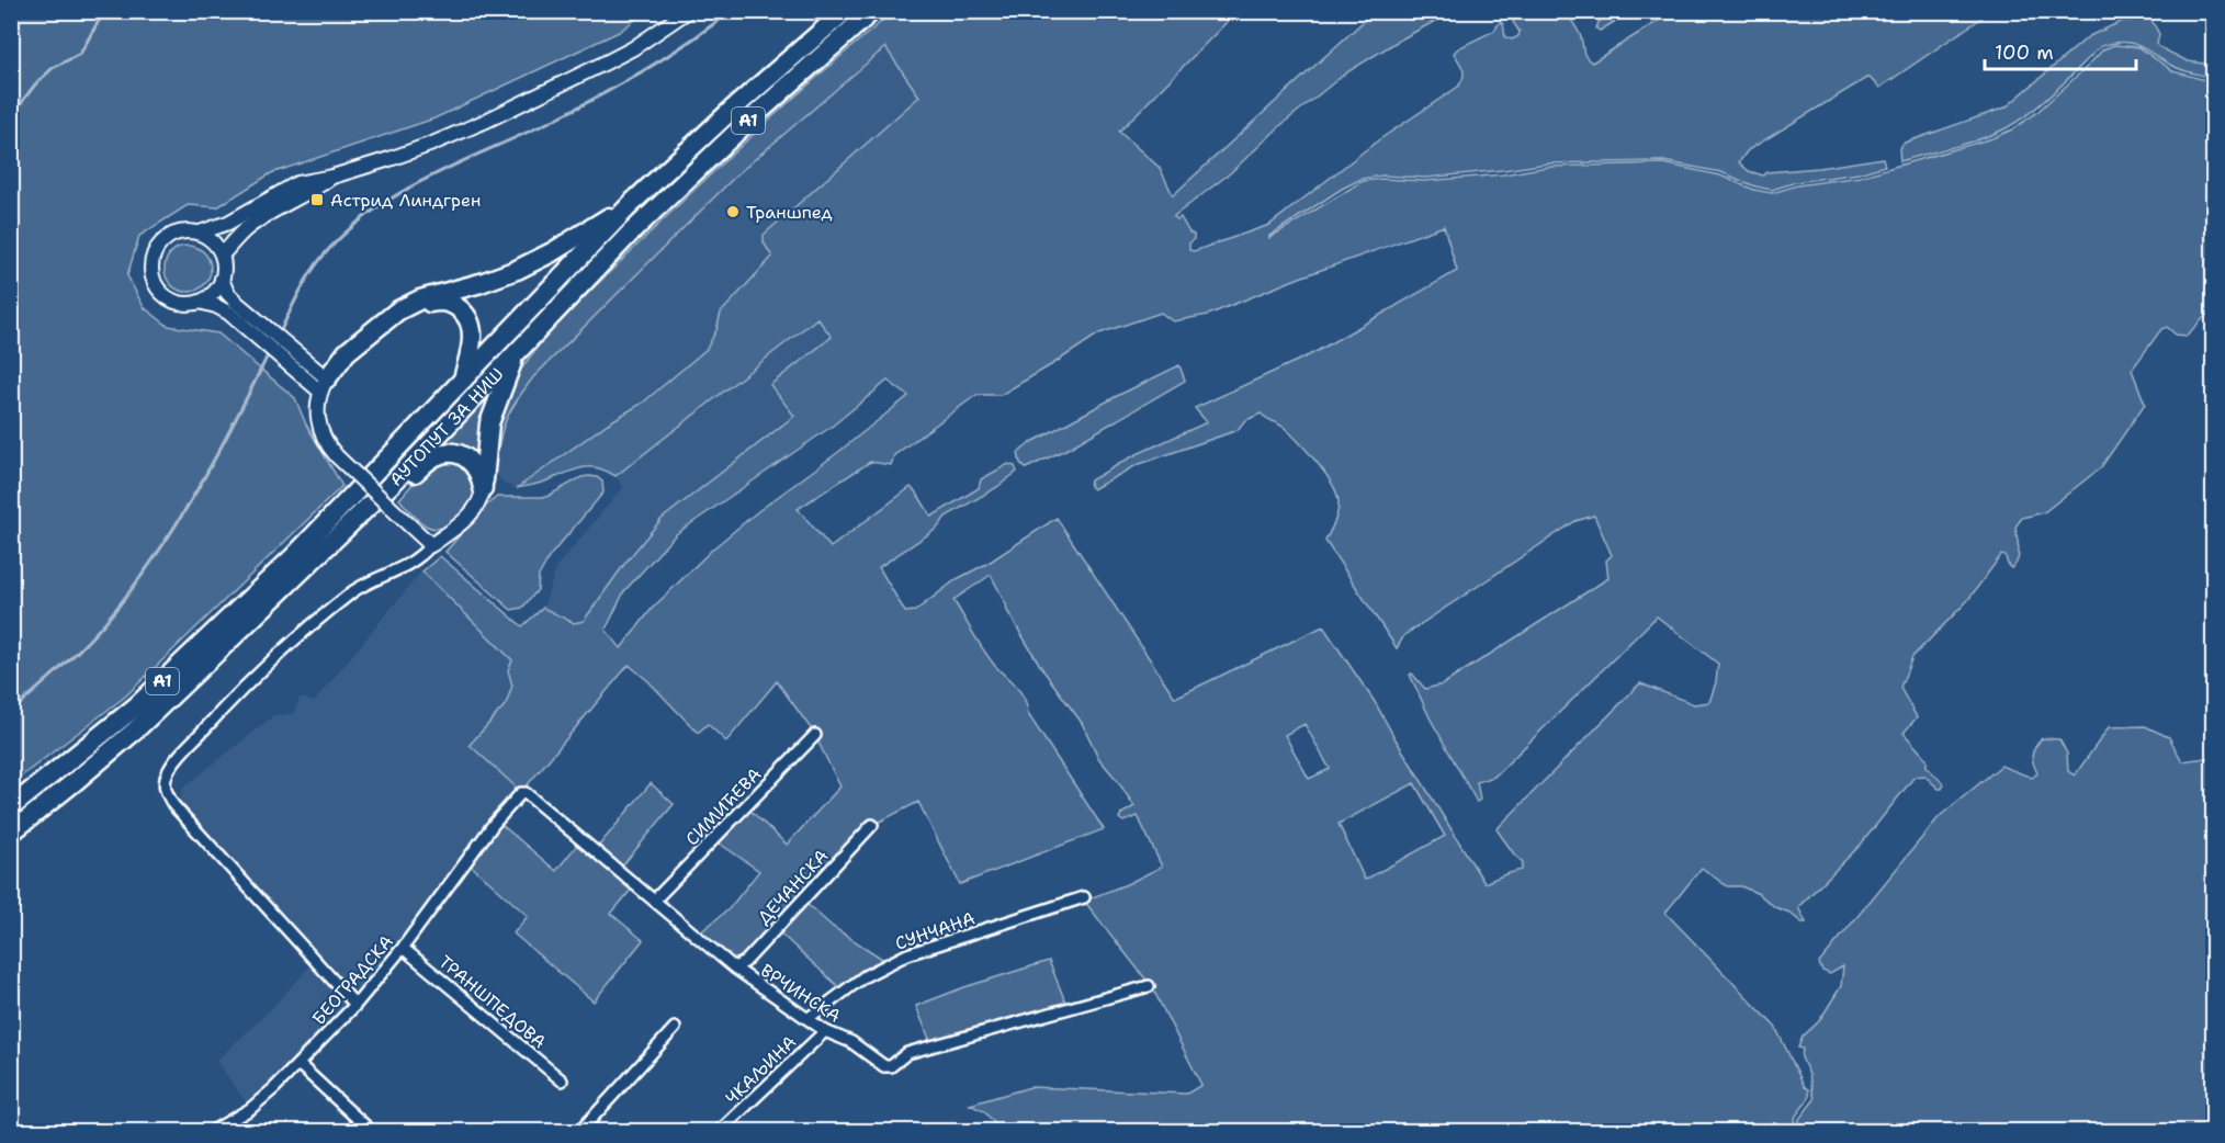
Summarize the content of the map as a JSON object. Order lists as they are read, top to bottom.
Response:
{
  "streets": {
    "highway": ["A1", "АУТОПУТ ЗА НИШ"],
    "street": [
      "СИМИЋЕВА",
      "ДЕЧАНСКА",
      "СУНЧАНА",
      "БЕОГРАДСКА",
      "ВРЧИНСКА",
      "ТРАНШПЕДОВА",
      "ЧКАЉИНА"
    ]
  },
  "crossings": [
    ["СИМИЋЕВА", "ВРЧИНСКА"],
    ["ДЕЧАНСКА", "ВРЧИНСКА"],
    ["СУНЧАНА", "ВРЧИНСКА"],
    ["БЕОГРАДСКА", "ВРЧИНСКА"],
    ["БЕОГРАДСКА", "ТРАНШПЕДОВА"],
    ["ВРЧИНСКА", "ЧКАЉИНА"]
  ],
  "places": {
    "transit": ["Астрид Линдгрен"],
    "other": ["Траншпед"]
  },
  "scale_bar": "100 m"
}
